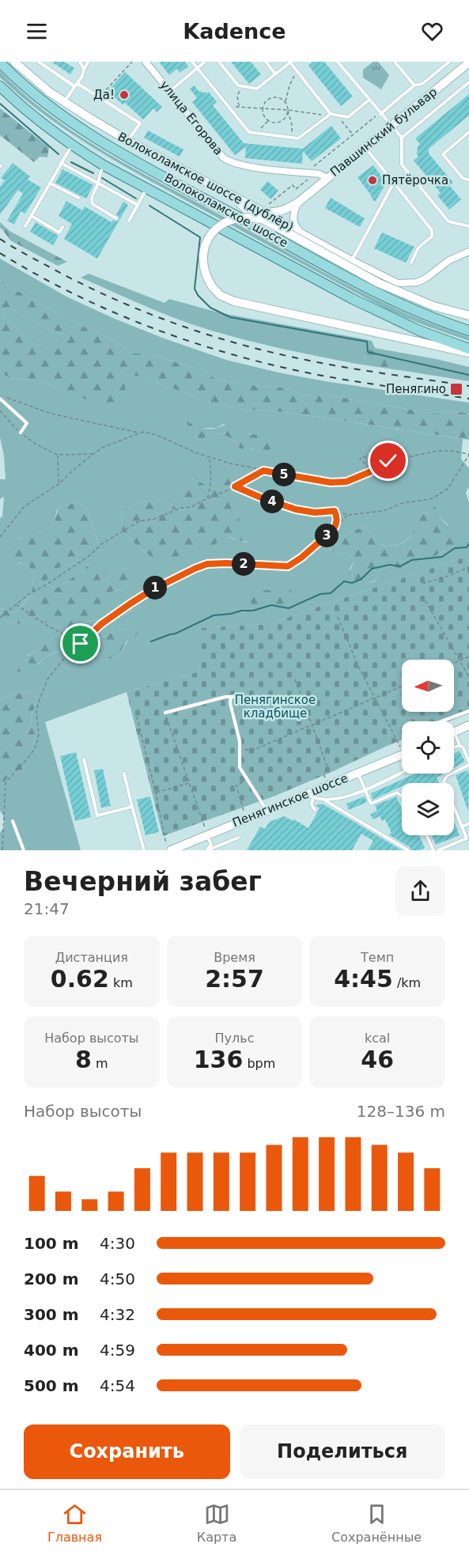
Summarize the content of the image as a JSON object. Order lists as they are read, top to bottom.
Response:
{
  "streets": {
    "main road": [
      "Павшинский бульвар",
      "Волоколамское шоссе (дублёр)",
      "Волоколамское шоссе",
      "Пенягинское шоссе"
    ],
    "street": ["улица Егорова"]
  },
  "crossings": [
    ["улица Егорова", "Павшинский бульвар"],
    ["Павшинский бульвар", "Волоколамское шоссе (дублёр)"]
  ],
  "parks": ["Пенягинское кладбище"],
  "places": {
    "other": ["Да!", "Пятёрочка"],
    "transit": ["Пенягино"]
  },
  "north": "left",
  "page": {
    "header": "Kadence",
    "pins": [
      "5",
      "4",
      "3",
      "2",
      "1"
    ],
    "heading": ["Вечерний забег", "21:47"],
    "stats": [
      ["Дистанция", "0.62 km"],
      ["Время", "2:57"],
      ["Темп", "4:45 /km"],
      ["Набор высоты", "8 m"],
      ["Пульс", "136 bpm"],
      ["kcal", "46"]
    ],
    "chart": ["Набор высоты", "128–136 m"],
    "list": [
      {
        "name": "100 m",
        "note": "4:30"
      },
      {
        "name": "200 m",
        "note": "4:50"
      },
      {
        "name": "300 m",
        "note": "4:32"
      },
      {
        "name": "400 m",
        "note": "4:59"
      },
      {
        "name": "500 m",
        "note": "4:54"
      }
    ],
    "buttons": ["Сохранить", "Поделиться"],
    "tabs": ["Главная", "Карта", "Сохранённые"]
  }
}
